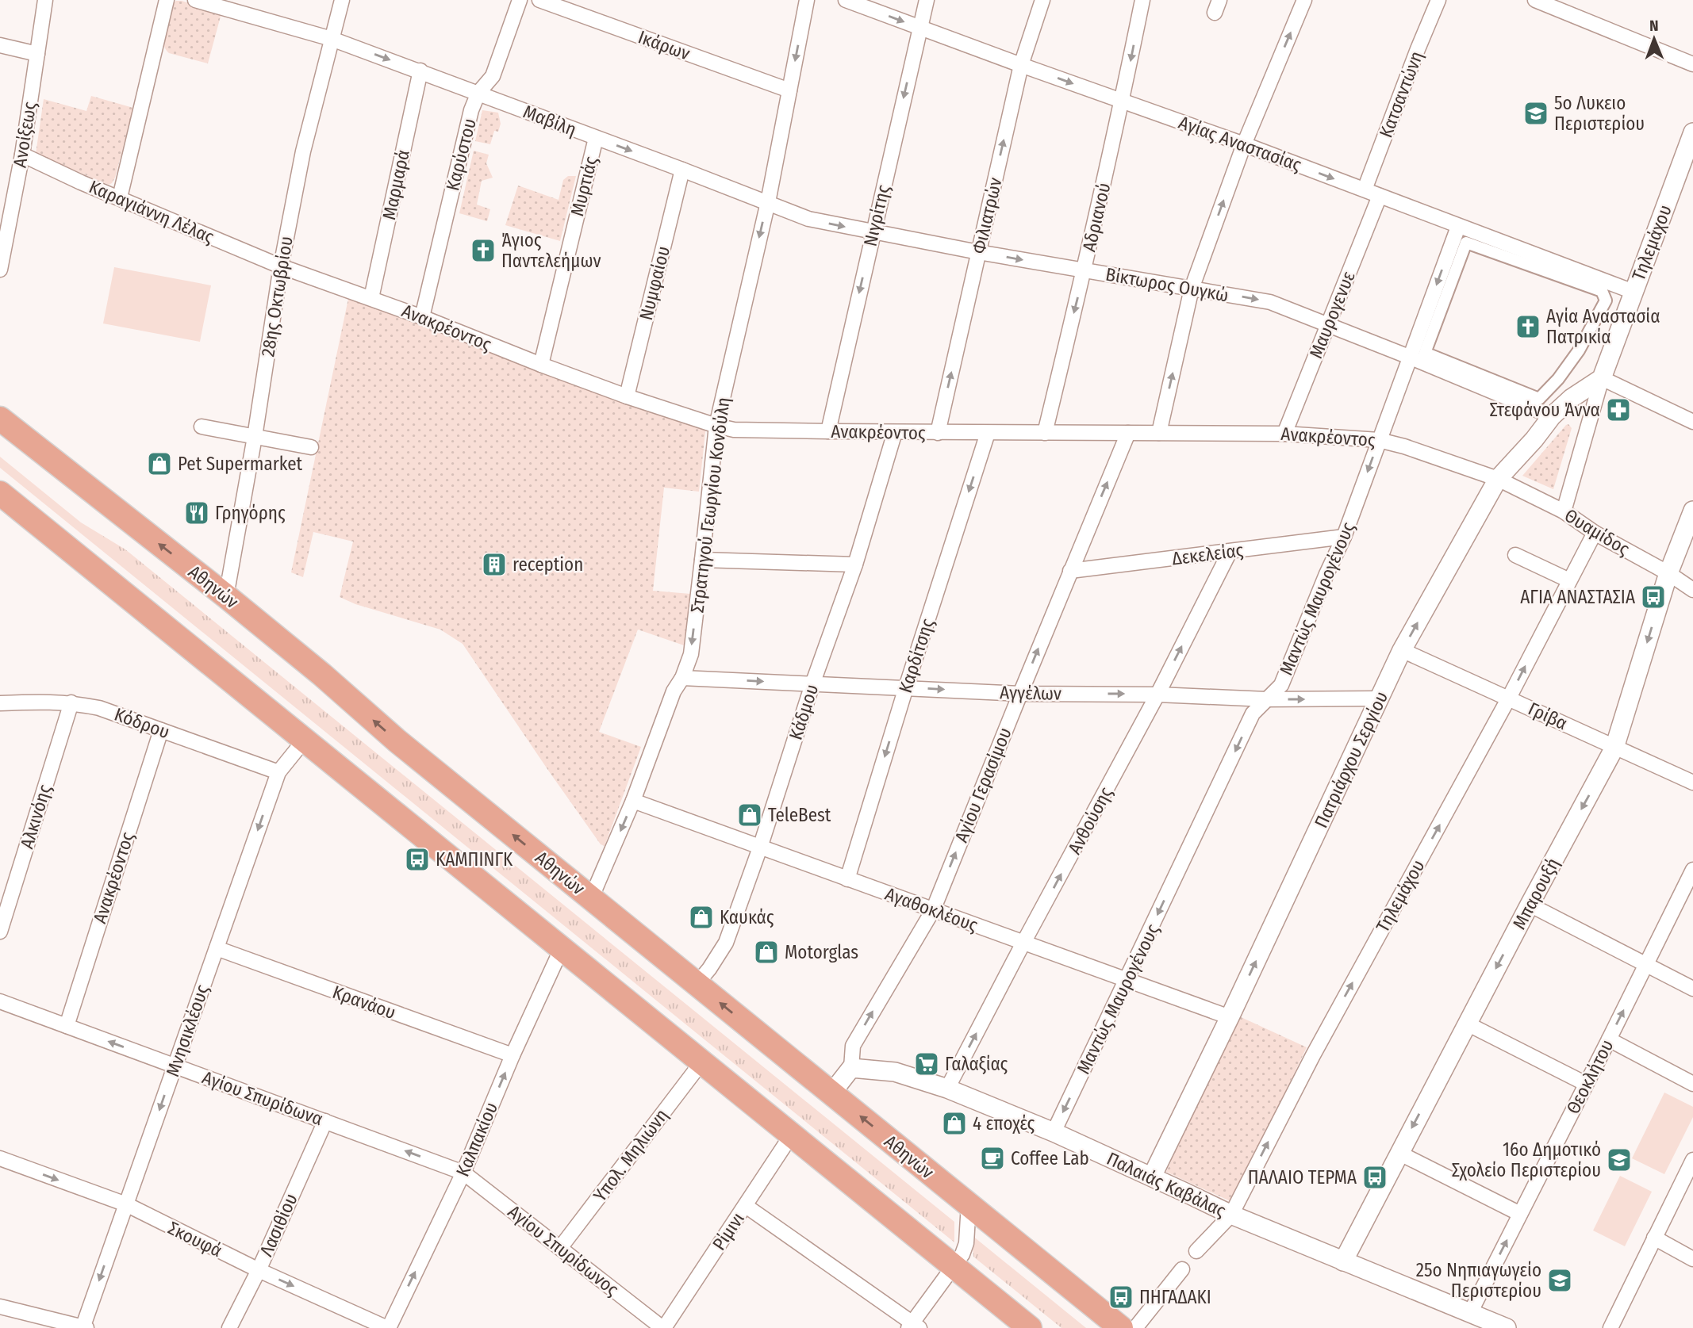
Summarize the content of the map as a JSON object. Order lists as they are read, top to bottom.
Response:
{
  "streets": {
    "highway": ["Αθηνών"],
    "street": [
      "Ικάρων",
      "Κατσαντώνη",
      "Μαβίλη",
      "Ανοίξεως",
      "Αγίας Αναστασίας",
      "Καρύστου",
      "Μαρμαρά",
      "Μυρτιάς",
      "Καραγιάννη Λέλας",
      "Νιγρίτης",
      "Φιλιατρών",
      "Αδριανού",
      "Τηλεμάχου",
      "Νυμφαίου",
      "Βίκτωρος Ουγκώ",
      "28ης Οκτωβρίου",
      "Μαυρογενυε",
      "Ανακρέοντος",
      "Στρατηγού Γεωργίου Κονδύλη",
      "Θυαμίδος",
      "Δεκελείας",
      "Μαντώς Μαυρογένους",
      "Καρδίτσης",
      "Αγγέλων",
      "Κάδμου",
      "Γρίβα",
      "Κόδρου",
      "Πατριάρχου Σεργίου",
      "Αγίου Γερασίμου",
      "Αλκινόης",
      "Ανθούσης",
      "Μπαρουξή",
      "Αγαθοκλέους",
      "Κρανάου",
      "Μνησικλέους",
      "Θεοκλήτου",
      "Αγίου Σπυρίδωνα",
      "Καλπακίου",
      "Υπολ. Μηλιώνη",
      "Παλαιάς Καβάλας",
      "Λασιθίου",
      "Ρίμινι",
      "Σκουφά",
      "Αγίου Σπυρίδωνος"
    ]
  },
  "crossings": [
    ["Ικάρων", "Στρατηγού Γεωργίου Κονδύλη"],
    ["Κατσαντώνη", "Αγίας Αναστασίας"],
    ["Μαβίλη", "Καρύστου"],
    ["Μαβίλη", "Μαρμαρά"],
    ["Μαβίλη", "Μυρτιάς"],
    ["Μαβίλη", "Νυμφαίου"],
    ["Μαβίλη", "Βίκτωρος Ουγκώ"],
    ["Μαβίλη", "28ης Οκτωβρίου"],
    ["Μαβίλη", "Στρατηγού Γεωργίου Κονδύλη"],
    ["Ανοίξεως", "Καραγιάννη Λέλας"],
    ["Αγίας Αναστασίας", "Νιγρίτης"],
    ["Αγίας Αναστασίας", "Φιλιατρών"],
    ["Αγίας Αναστασίας", "Αδριανού"],
    ["Αγίας Αναστασίας", "Τηλεμάχου"],
    ["Αγίας Αναστασίας", "Μαυρογενυε"],
    ["Αγίας Αναστασίας", "Μαντώς Μαυρογένους"],
    ["Καρύστου", "Ανακρέοντος"],
    ["Μαρμαρά", "Ανακρέοντος"],
    ["Μυρτιάς", "Ανακρέοντος"],
    ["Καραγιάννη Λέλας", "28ης Οκτωβρίου"],
    ["Καραγιάννη Λέλας", "Ανακρέοντος"],
    ["Νιγρίτης", "Βίκτωρος Ουγκώ"],
    ["Νιγρίτης", "Ανακρέοντος"],
    ["Φιλιατρών", "Βίκτωρος Ουγκώ"],
    ["Φιλιατρών", "Ανακρέοντος"],
    ["Αδριανού", "Βίκτωρος Ουγκώ"],
    ["Αδριανού", "Ανακρέοντος"],
    ["Τηλεμάχου", "Θυαμίδος"],
    ["Τηλεμάχου", "Γρίβα"],
    ["Τηλεμάχου", "Πατριάρχου Σεργίου"],
    ["Τηλεμάχου", "Παλαιάς Καβάλας"],
    ["Νυμφαίου", "Ανακρέοντος"],
    ["Βίκτωρος Ουγκώ", "Μαυρογενυε"],
    ["Βίκτωρος Ουγκώ", "Στρατηγού Γεωργίου Κονδύλη"],
    ["Βίκτωρος Ουγκώ", "Μαντώς Μαυρογένους"],
    ["Βίκτωρος Ουγκώ", "Πατριάρχου Σεργίου"],
    ["28ης Οκτωβρίου", "Ανακρέοντος"],
    ["28ης Οκτωβρίου", "Αθηνών"],
    ["Μαυρογενυε", "Ανακρέοντος"],
    ["Ανακρέοντος", "Στρατηγού Γεωργίου Κονδύλη"],
    ["Ανακρέοντος", "Θυαμίδος"],
    ["Ανακρέοντος", "Μαντώς Μαυρογένους"],
    ["Ανακρέοντος", "Καρδίτσης"],
    ["Ανακρέοντος", "Κάδμου"],
    ["Ανακρέοντος", "Κόδρου"],
    ["Ανακρέοντος", "Πατριάρχου Σεργίου"],
    ["Ανακρέοντος", "Αγίου Γερασίμου"],
    ["Ανακρέοντος", "Αγίου Σπυρίδωνα"],
    ["Στρατηγού Γεωργίου Κονδύλη", "Αθηνών"],
    ["Στρατηγού Γεωργίου Κονδύλη", "Αγγέλων"],
    ["Στρατηγού Γεωργίου Κονδύλη", "Αγαθοκλέους"],
    ["Θυαμίδος", "Πατριάρχου Σεργίου"],
    ["Θυαμίδος", "Μπαρουξή"],
    ["Δεκελείας", "Μαντώς Μαυρογένους"],
    ["Δεκελείας", "Αγίου Γερασίμου"],
    ["Δεκελείας", "Ανθούσης"],
    ["Αθηνών", "Κάδμου"],
    ["Μαντώς Μαυρογένους", "Αγγέλων"],
    ["Μαντώς Μαυρογένους", "Αγαθοκλέους"],
    ["Μαντώς Μαυρογένους", "Παλαιάς Καβάλας"],
    ["Καρδίτσης", "Αγγέλων"],
    ["Καρδίτσης", "Αγαθοκλέους"],
    ["Αγγέλων", "Κάδμου"],
    ["Αγγέλων", "Πατριάρχου Σεργίου"],
    ["Αγγέλων", "Αγίου Γερασίμου"],
    ["Αγγέλων", "Ανθούσης"],
    ["Κάδμου", "Αγαθοκλέους"],
    ["Γρίβα", "Πατριάρχου Σεργίου"],
    ["Γρίβα", "Μπαρουξή"],
    ["Κόδρου", "Αλκινόης"],
    ["Κόδρου", "Μνησικλέους"],
    ["Πατριάρχου Σεργίου", "Αγαθοκλέους"],
    ["Πατριάρχου Σεργίου", "Παλαιάς Καβάλας"],
    ["Αγίου Γερασίμου", "Αγαθοκλέους"],
    ["Αγίου Γερασίμου", "Παλαιάς Καβάλας"],
    ["Ανθούσης", "Αγαθοκλέους"],
    ["Ανθούσης", "Παλαιάς Καβάλας"],
    ["Μπαρουξή", "Παλαιάς Καβάλας"],
    ["Κρανάου", "Μνησικλέους"],
    ["Κρανάου", "Καλπακίου"],
    ["Μνησικλέους", "Αγίου Σπυρίδωνα"],
    ["Μνησικλέους", "Σκουφά"],
    ["Θεοκλήτου", "Παλαιάς Καβάλας"],
    ["Αγίου Σπυρίδωνα", "Καλπακίου"],
    ["Αγίου Σπυρίδωνα", "Λασιθίου"],
    ["Αγίου Σπυρίδωνα", "Αγίου Σπυρίδωνος"],
    ["Καλπακίου", "Σκουφά"],
    ["Καλπακίου", "Αγίου Σπυρίδωνος"],
    ["Υπολ. Μηλιώνη", "Αγίου Σπυρίδωνος"],
    ["Λασιθίου", "Σκουφά"],
    ["Ρίμινι", "Αγίου Σπυρίδωνος"]
  ],
  "one_way": [
    "Αγίας Αναστασίας",
    "Νιγρίτης",
    "Φιλιατρών",
    "Τηλεμάχου",
    "Βίκτωρος Ουγκώ",
    "Στρατηγού Γεωργίου Κονδύλη",
    "Μαντώς Μαυρογένους",
    "Καρδίτσης",
    "Αγγέλων",
    "Πατριάρχου Σεργίου",
    "Αγίου Γερασίμου",
    "Ανθούσης",
    "Μπαρουξή",
    "Μνησικλέους",
    "Θεοκλήτου",
    "Αγίου Σπυρίδωνα",
    "Καλπακίου",
    "Σκουφά"
  ],
  "places": {
    "school or university": ["5ο Λυκειο Περιστερίου", "16ο Δημοτικό Σχολείο Περιστερίου", "25ο Νηπιαγωγείο Περιστερίου"],
    "church": ["Άγιος Παντελεήμων", "Αγία Αναστασία Πατρικία"],
    "pharmacy": ["Στεφάνου Άννα"],
    "shop": [
      "Pet Supermarket",
      "TeleBest",
      "Καυκάς",
      "Motorglas",
      "4 εποχές"
    ],
    "restaurant": ["Γρηγόρης"],
    "building": ["reception"],
    "bus stop": [
      "ΑΓΙΑ ΑΝΑΣΤΑΣΙΑ",
      "ΚΑΜΠΙΝΓΚ",
      "ΠΑΛΑΙΟ ΤΕΡΜΑ",
      "ΠΗΓΑΔΑΚΙ"
    ],
    "supermarket": ["Γαλαξίας"],
    "cafe": ["Coffee Lab"]
  },
  "north": "top"
}
